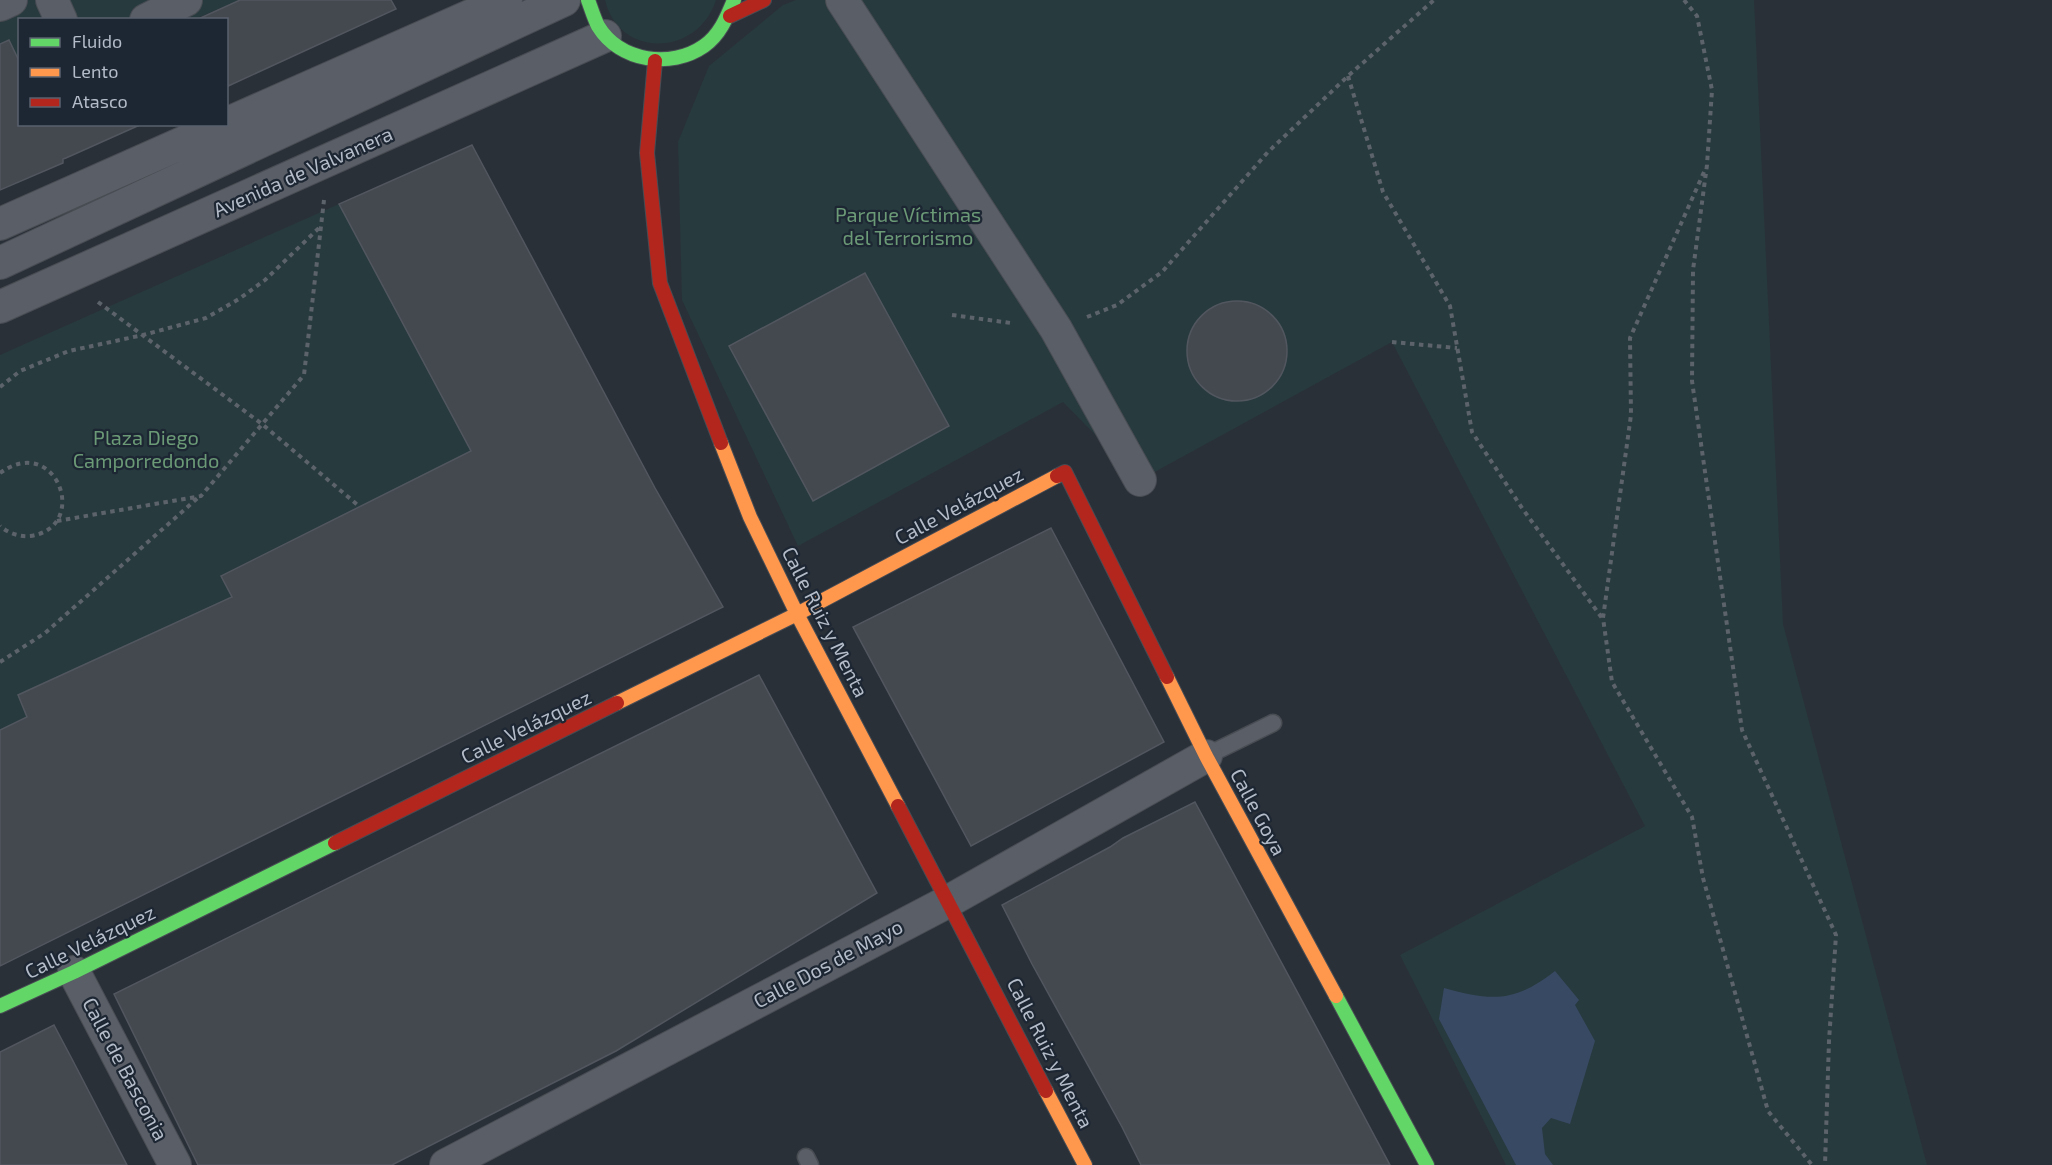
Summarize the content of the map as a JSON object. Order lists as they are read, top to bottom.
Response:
{
  "streets": {
    "street": [
      "Avenida de Valvanera",
      "Calle Velázquez",
      "Calle Ruiz y Menta",
      "Calle Goya",
      "Calle Dos de Mayo",
      "Calle de Basconia"
    ]
  },
  "crossings": [
    ["Calle Velázquez", "Calle Ruiz y Menta"],
    ["Calle Velázquez", "Calle Goya"],
    ["Calle Velázquez", "Calle de Basconia"],
    ["Calle Ruiz y Menta", "Calle Dos de Mayo"],
    ["Calle Goya", "Calle Dos de Mayo"]
  ],
  "parks": ["Parque Víctimas del Terrorismo", "Plaza Diego Camporredondo"],
  "legend": ["Fluido", "Lento", "Atasco"]
}
